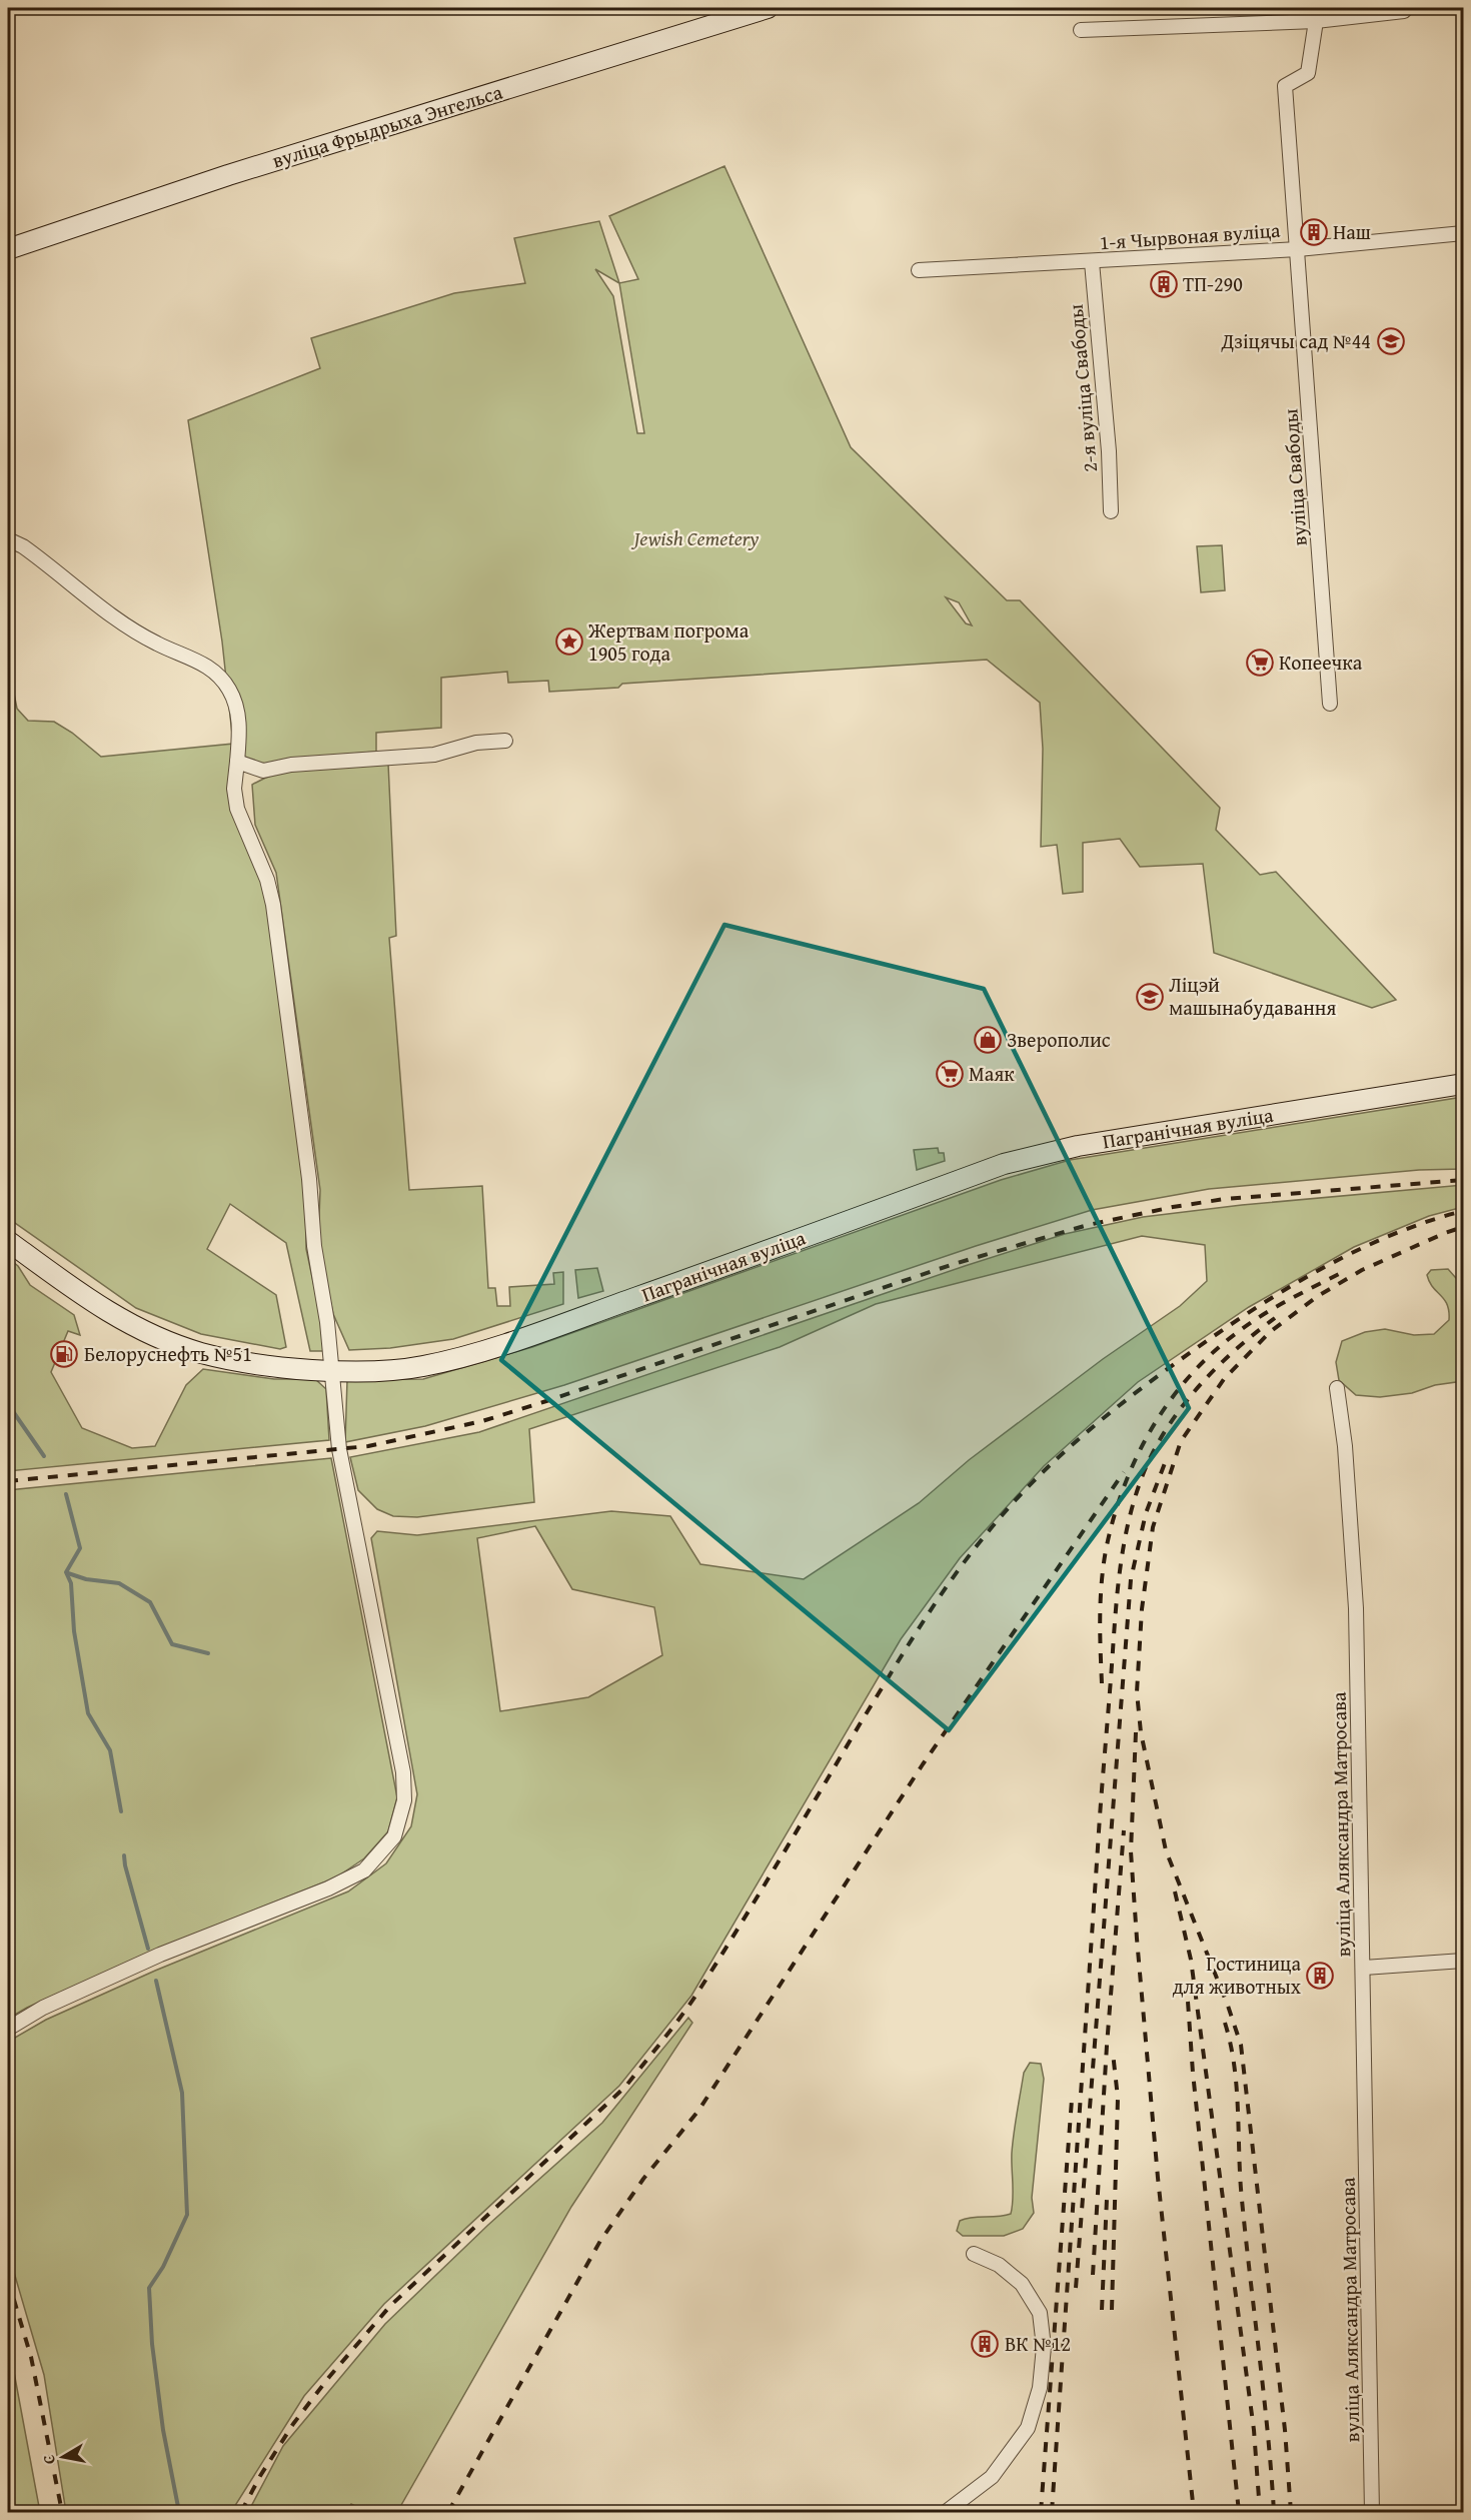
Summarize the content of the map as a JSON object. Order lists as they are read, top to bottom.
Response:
{
  "streets": {
    "street": [
      "вуліца Фрыдрыха Энгельса",
      "1-я Чырвоная вуліца",
      "2-я вуліца Свабоды",
      "вуліца Свабоды",
      "Пагранічная вуліца",
      "вуліца Аляксандра Матросава"
    ]
  },
  "crossings": [
    ["1-я Чырвоная вуліца", "2-я вуліца Свабоды"],
    ["1-я Чырвоная вуліца", "вуліца Свабоды"]
  ],
  "parks": ["Jewish Cemetery"],
  "places": {
    "building": [
      "Наш",
      "ТП-290",
      "Гостиница для животных",
      "ВК №12"
    ],
    "school or university": ["Дзіцячы сад №44", "Ліцэй машынабудавання"],
    "place": ["Жертвам погрома 1905 года"],
    "supermarket": ["Копеечка", "Маяк"],
    "shop": ["Зверополис"],
    "fuel station": ["Белоруснефть №51"]
  },
  "north": "left"
}
